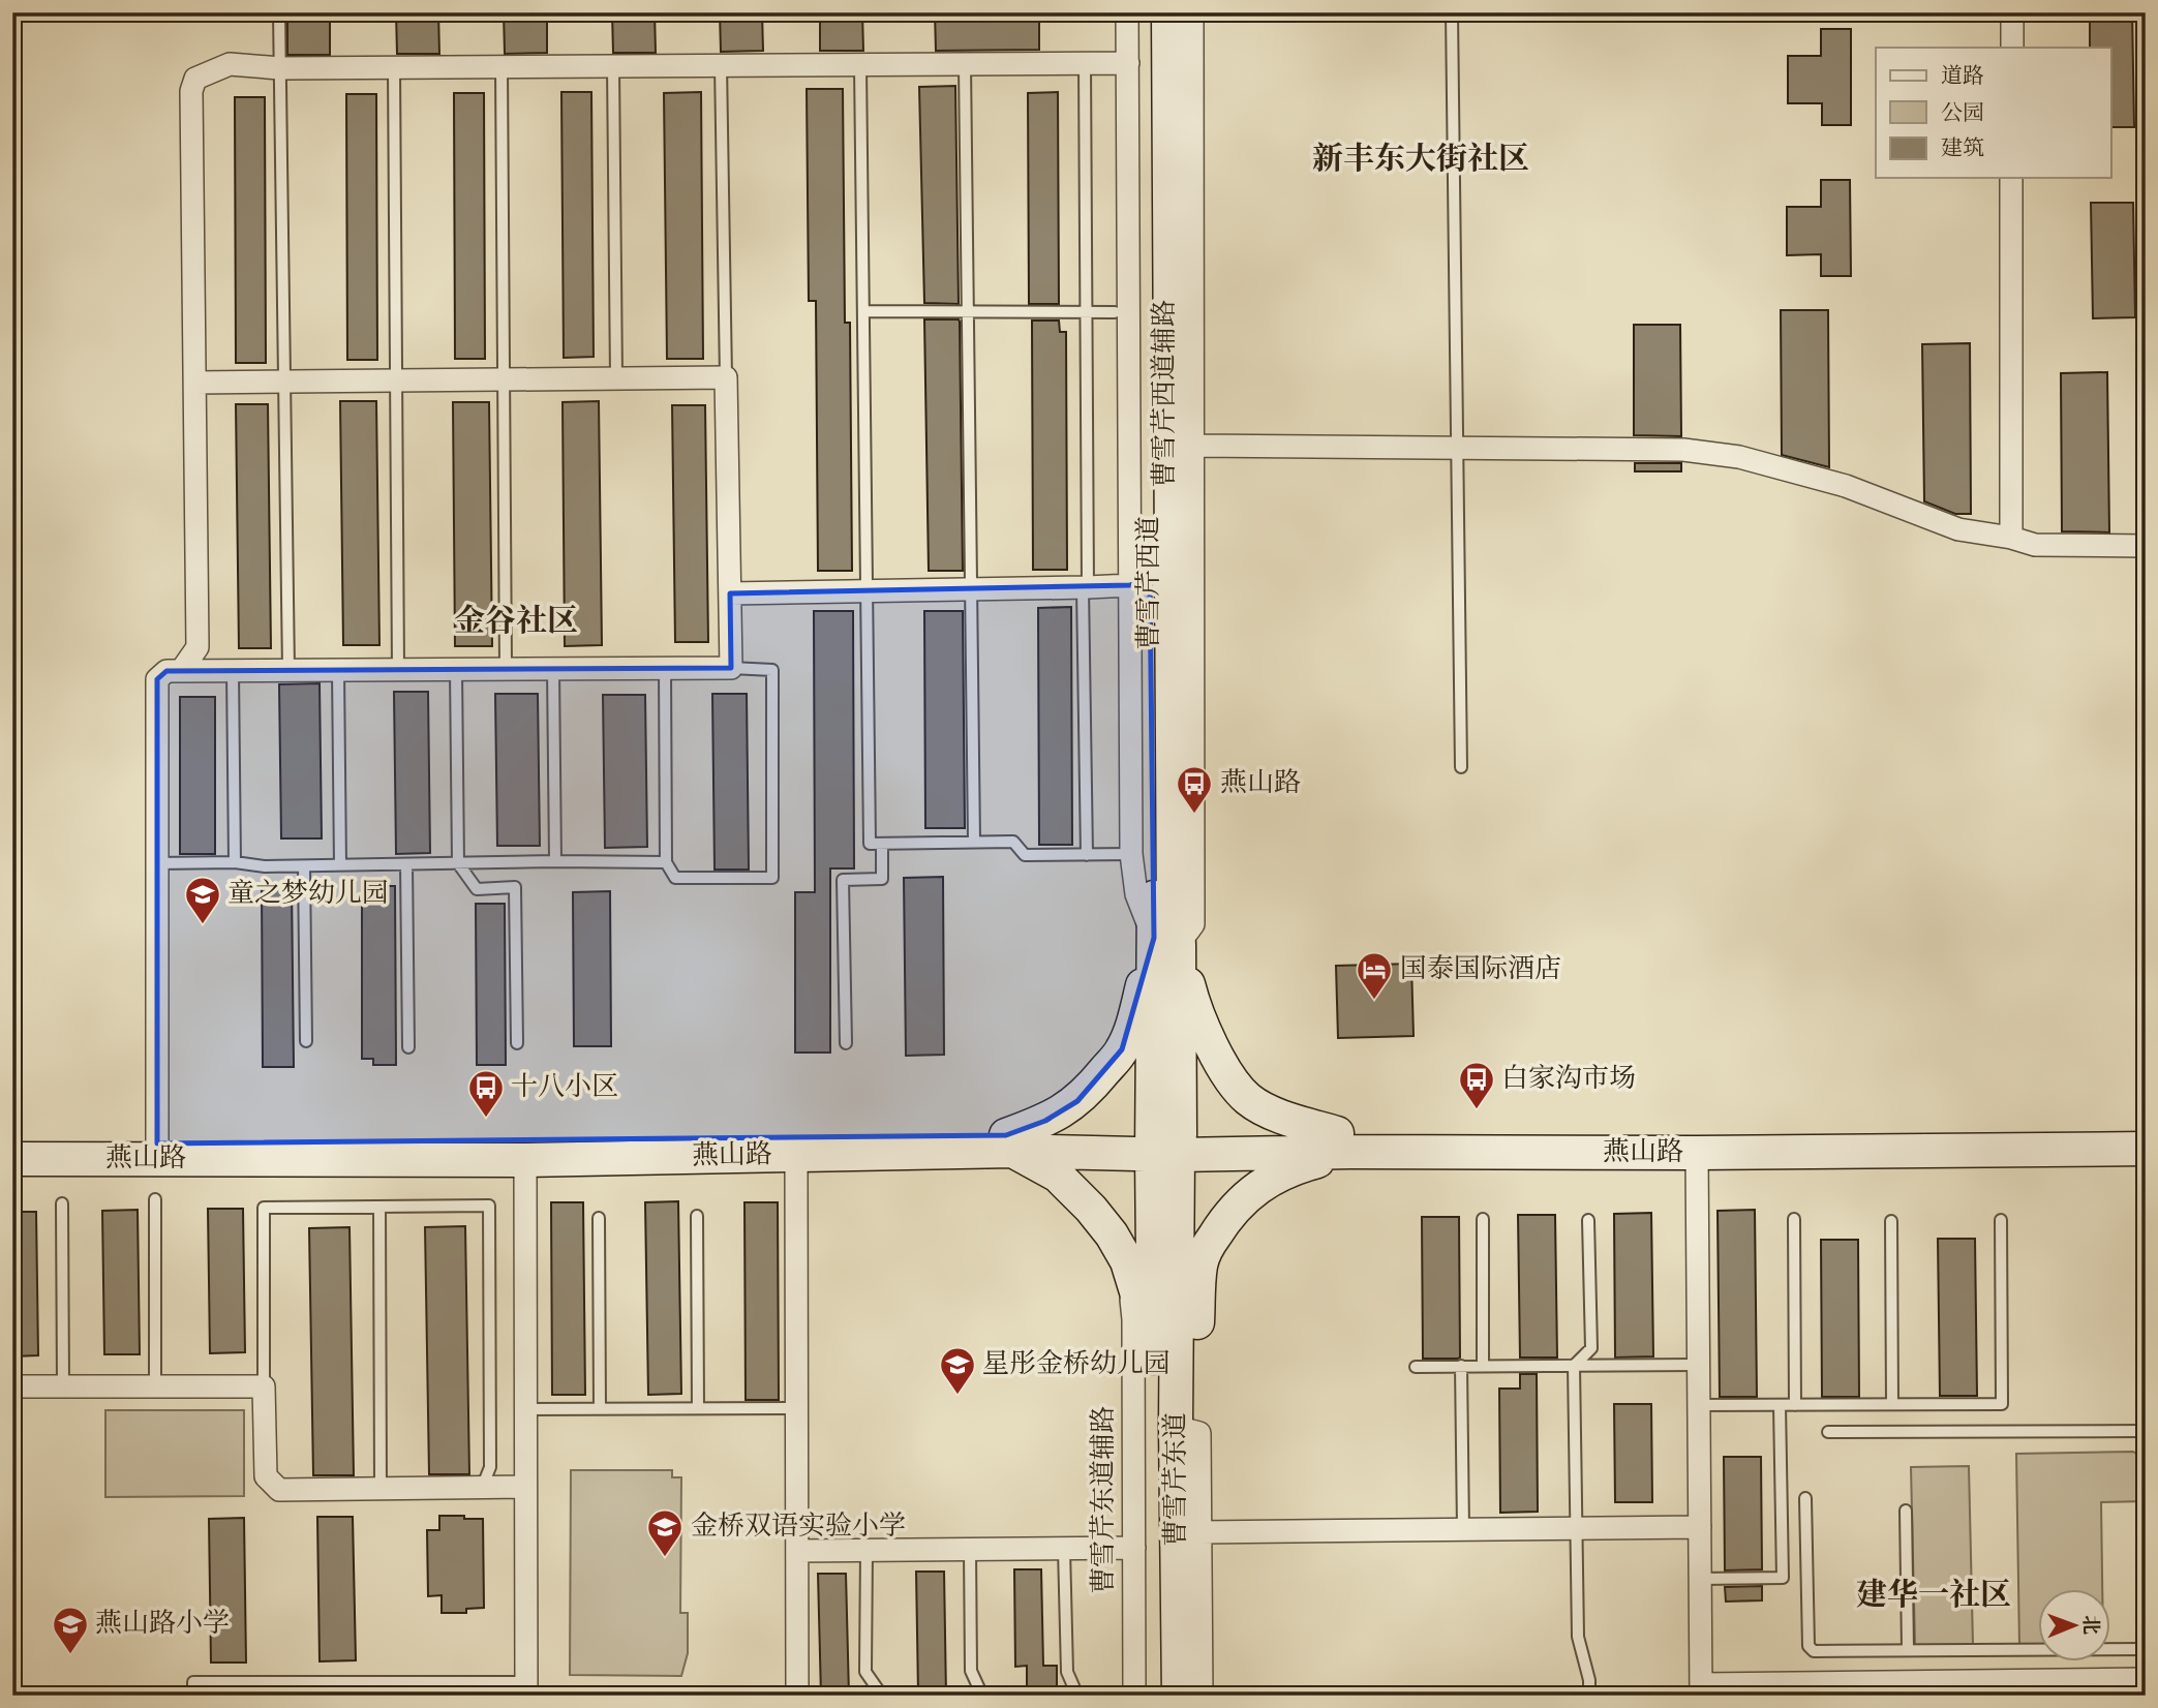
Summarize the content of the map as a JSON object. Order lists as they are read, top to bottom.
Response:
{
  "streets": {
    "main road": ["曹雪芹西道", "燕山路", "曹雪芹东道"],
    "street": ["曹雪芹西道辅路", "曹雪芹东道辅路"]
  },
  "crossings": [
    ["曹雪芹西道辅路", "曹雪芹西道"],
    ["曹雪芹西道", "燕山路"],
    ["曹雪芹西道", "曹雪芹东道"],
    ["燕山路", "曹雪芹东道"]
  ],
  "districts": ["新丰东大街社区", "金谷社区", "建华一社区"],
  "places": {
    "bus stop": ["燕山路", "白家沟市场", "十八小区"],
    "school or university": [
      "童之梦幼儿园",
      "星彤金桥幼儿园",
      "金桥双语实验小学",
      "燕山路小学"
    ],
    "hotel": ["国泰国际酒店"]
  },
  "legend": ["道路", "公园", "建筑"],
  "north": "right"
}
